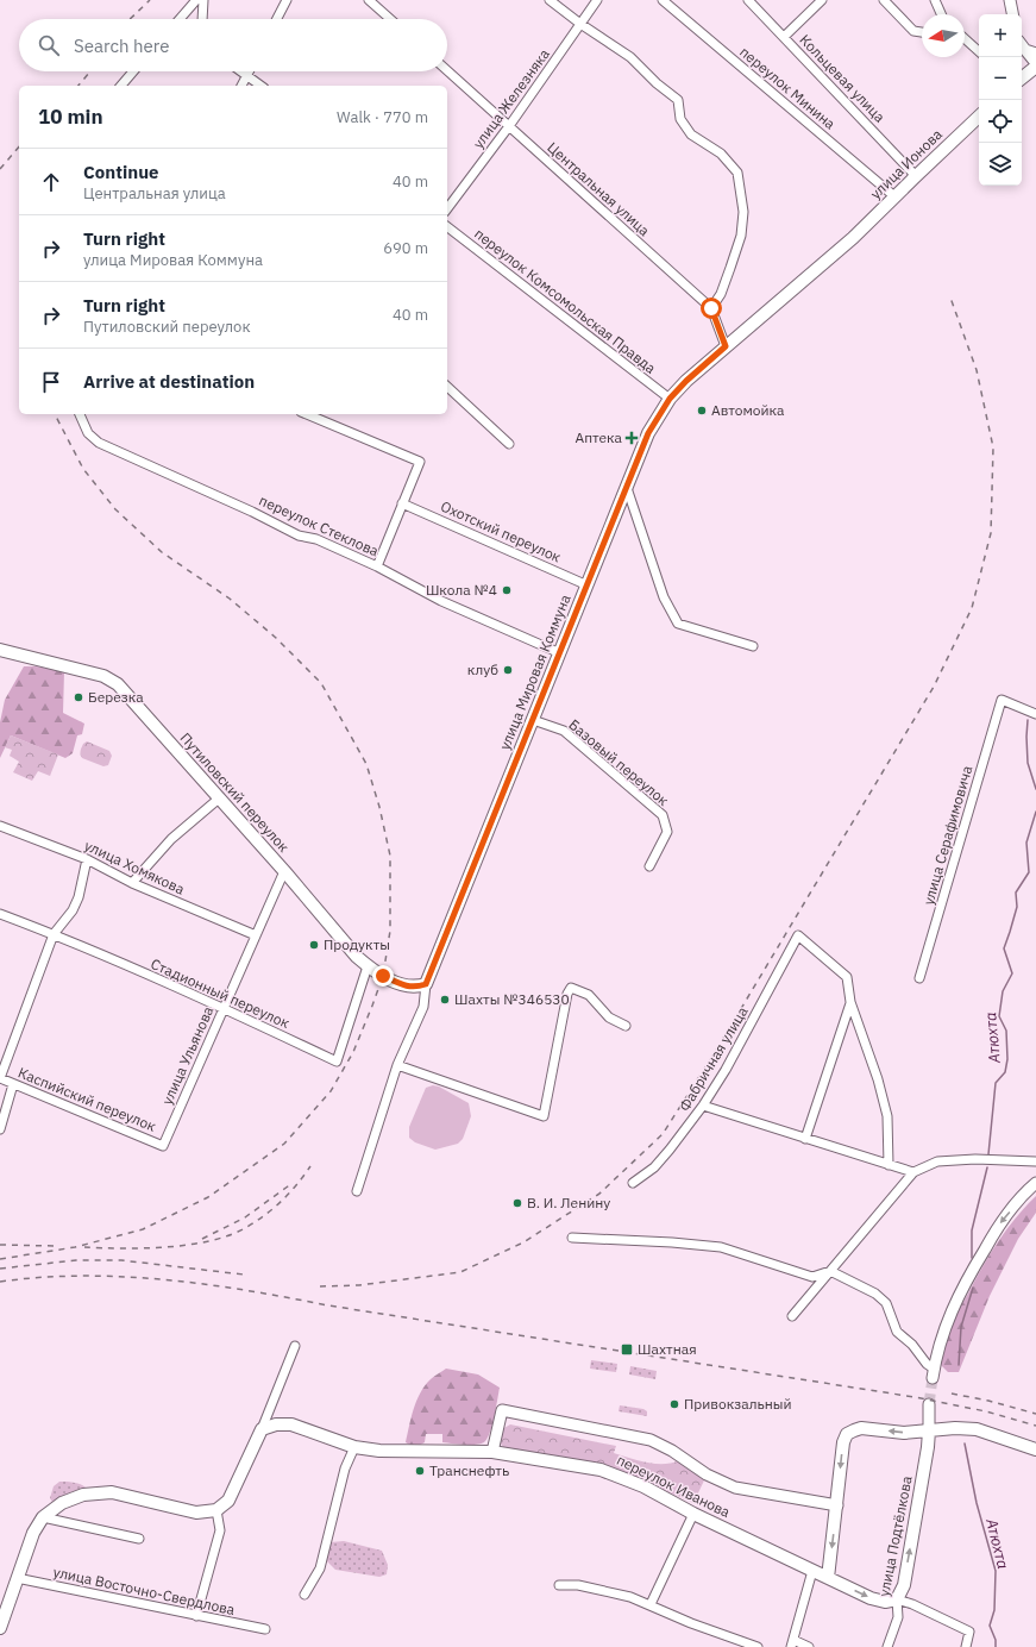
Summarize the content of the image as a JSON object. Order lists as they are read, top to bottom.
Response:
{
  "streets": {
    "main road": [
      "улица Ионова",
      "улица Мировая Коммуна",
      "Путиловский переулок",
      "переулок Иванова",
      "улица Подтёлкова"
    ],
    "street": [
      "Кольцевая улица",
      "переулок Минина",
      "улица Железняка",
      "Центральная улица",
      "переулок Комсомольская Правда",
      "переулок Стеклова",
      "Охотский переулок",
      "Базовый переулок",
      "улица Серафимовича",
      "улица Хомякова",
      "Стадионный переулок",
      "улица Ульянова",
      "Фабричная улица",
      "Каспийский переулок",
      "улица Восточно-Свердлова"
    ]
  },
  "crossings": [
    ["Кольцевая улица", "улица Ионова"],
    ["переулок Минина", "улица Ионова"],
    ["улица Железняка", "Центральная улица"],
    ["улица Ионова", "улица Мировая Коммуна"],
    ["Центральная улица", "улица Мировая Коммуна"],
    ["переулок Комсомольская Правда", "улица Мировая Коммуна"],
    ["переулок Стеклова", "улица Мировая Коммуна"],
    ["Охотский переулок", "улица Мировая Коммуна"],
    ["улица Мировая Коммуна", "Базовый переулок"],
    ["улица Мировая Коммуна", "Путиловский переулок"],
    ["Путиловский переулок", "Стадионный переулок"],
    ["Путиловский переулок", "улица Ульянова"],
    ["улица Хомякова", "улица Ульянова"],
    ["Стадионный переулок", "улица Ульянова"],
    ["улица Ульянова", "Каспийский переулок"],
    ["переулок Иванова", "улица Подтёлкова"]
  ],
  "water": ["Атюхта"],
  "places": {
    "other": [
      "Автомойка",
      "Школа №4",
      "клуб",
      "Березка",
      "Продукты",
      "Шахты №346530",
      "В. И. Ленину",
      "Привокзальный",
      "Транснефть"
    ],
    "health": ["Аптека"],
    "transit": ["Шахтная"]
  },
  "north": "left",
  "page": {
    "map_buttons": ["+", "−"],
    "search": "Search here",
    "heading": ["10 min", "Walk · 770 m"],
    "list": [
      ["Continue", "Центральная улица", "40 m"],
      ["Turn right", "улица Мировая Коммуна", "690 m"],
      ["Turn right", "Путиловский переулок", "40 m"],
      "Arrive at destination"
    ]
  }
}
